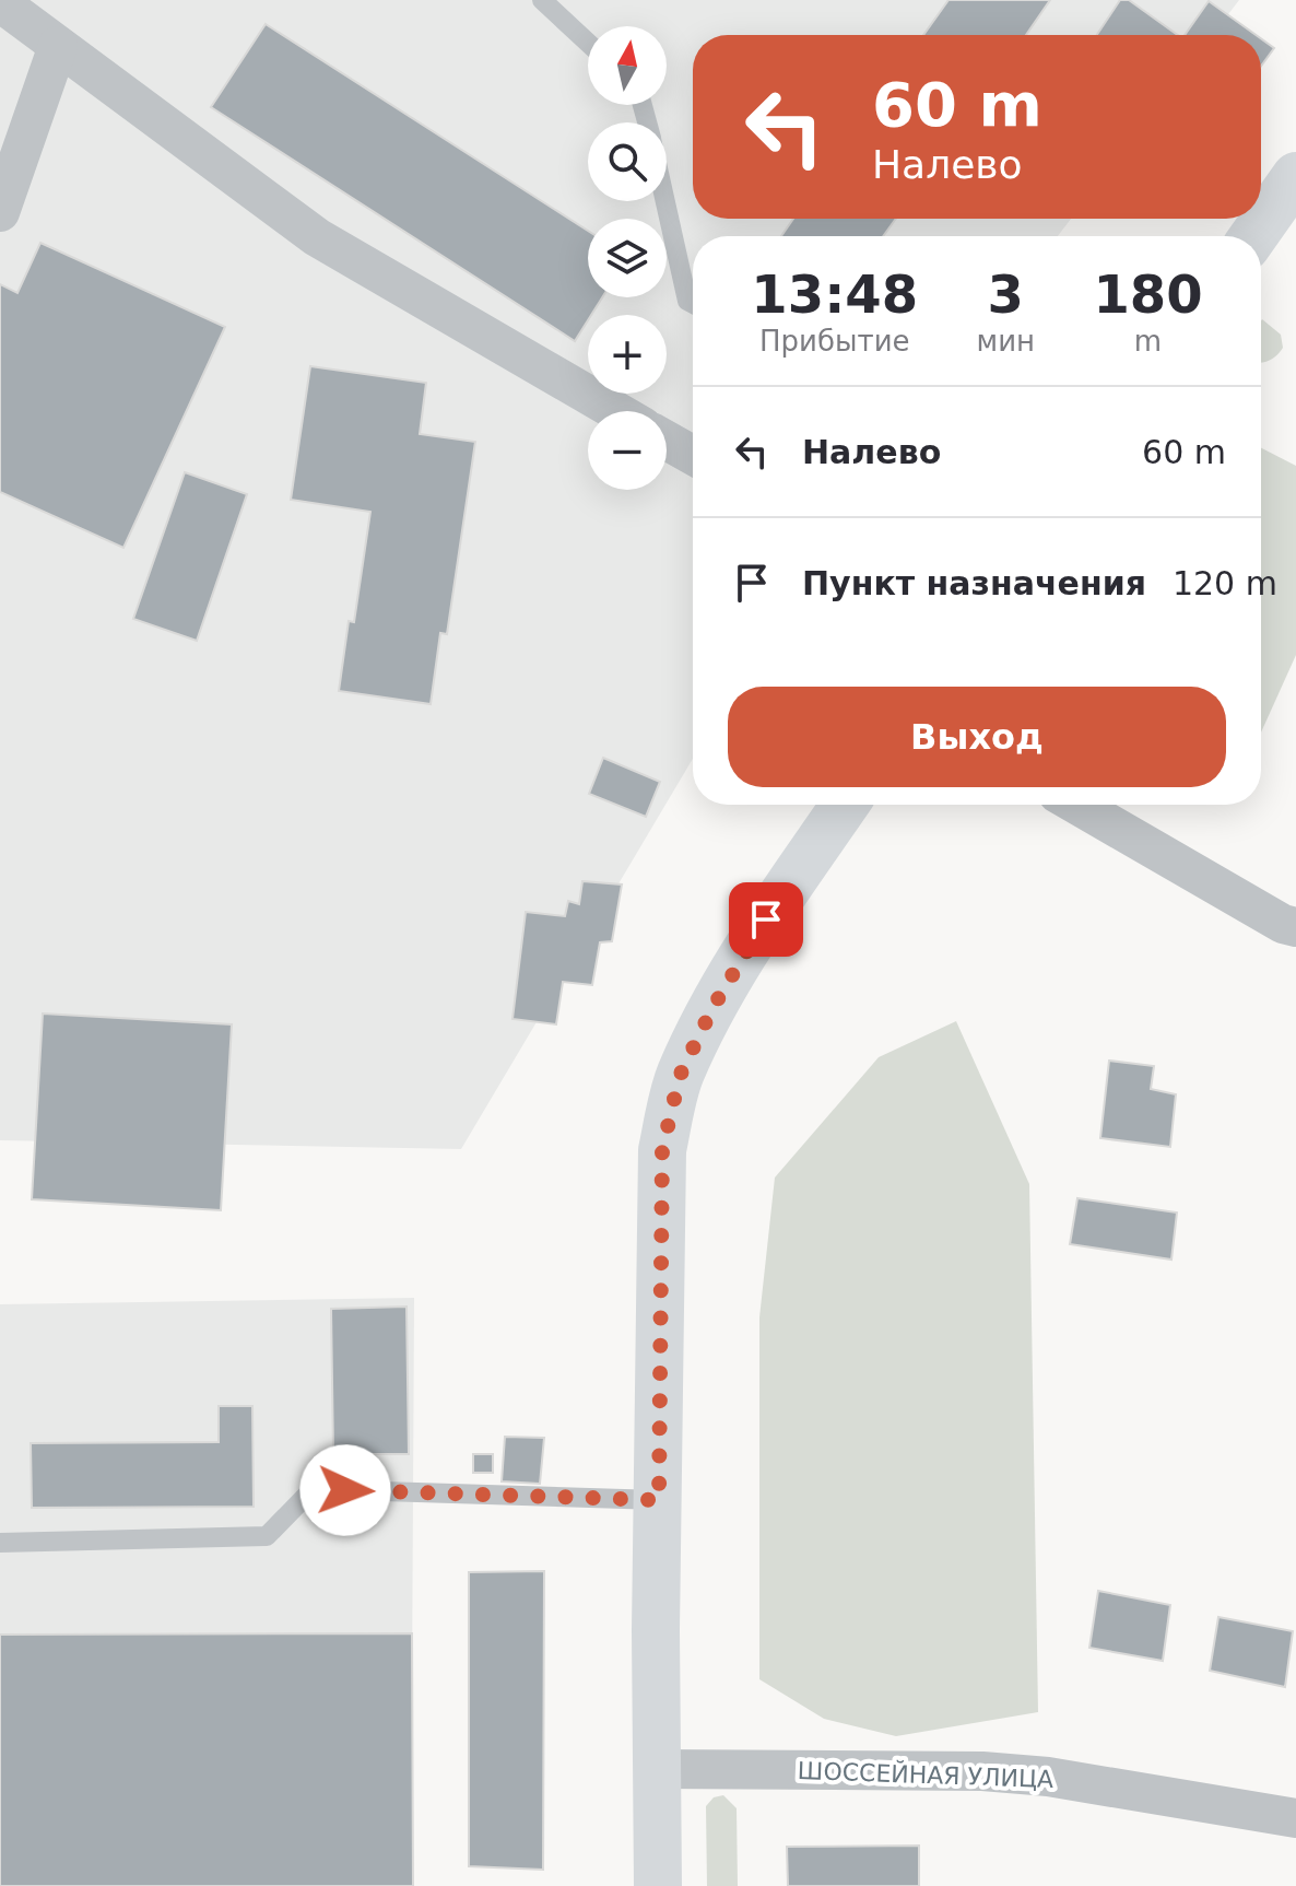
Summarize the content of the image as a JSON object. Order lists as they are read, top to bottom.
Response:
{
  "streets": {
    "street": ["ШОССЕЙНАЯ УЛИЦА"]
  },
  "north": "top",
  "page": {
    "map_buttons": ["+", "−"],
    "turn": ["60 m", "Налево"],
    "eta": [
      "13:48",
      "Прибытие",
      "3",
      "мин",
      "180",
      "m"
    ],
    "list": [
      {
        "name": "Налево",
        "value": "60 m"
      },
      {
        "name": "Пункт назначения",
        "value": "120 m"
      }
    ],
    "buttons": "Выход"
  }
}
